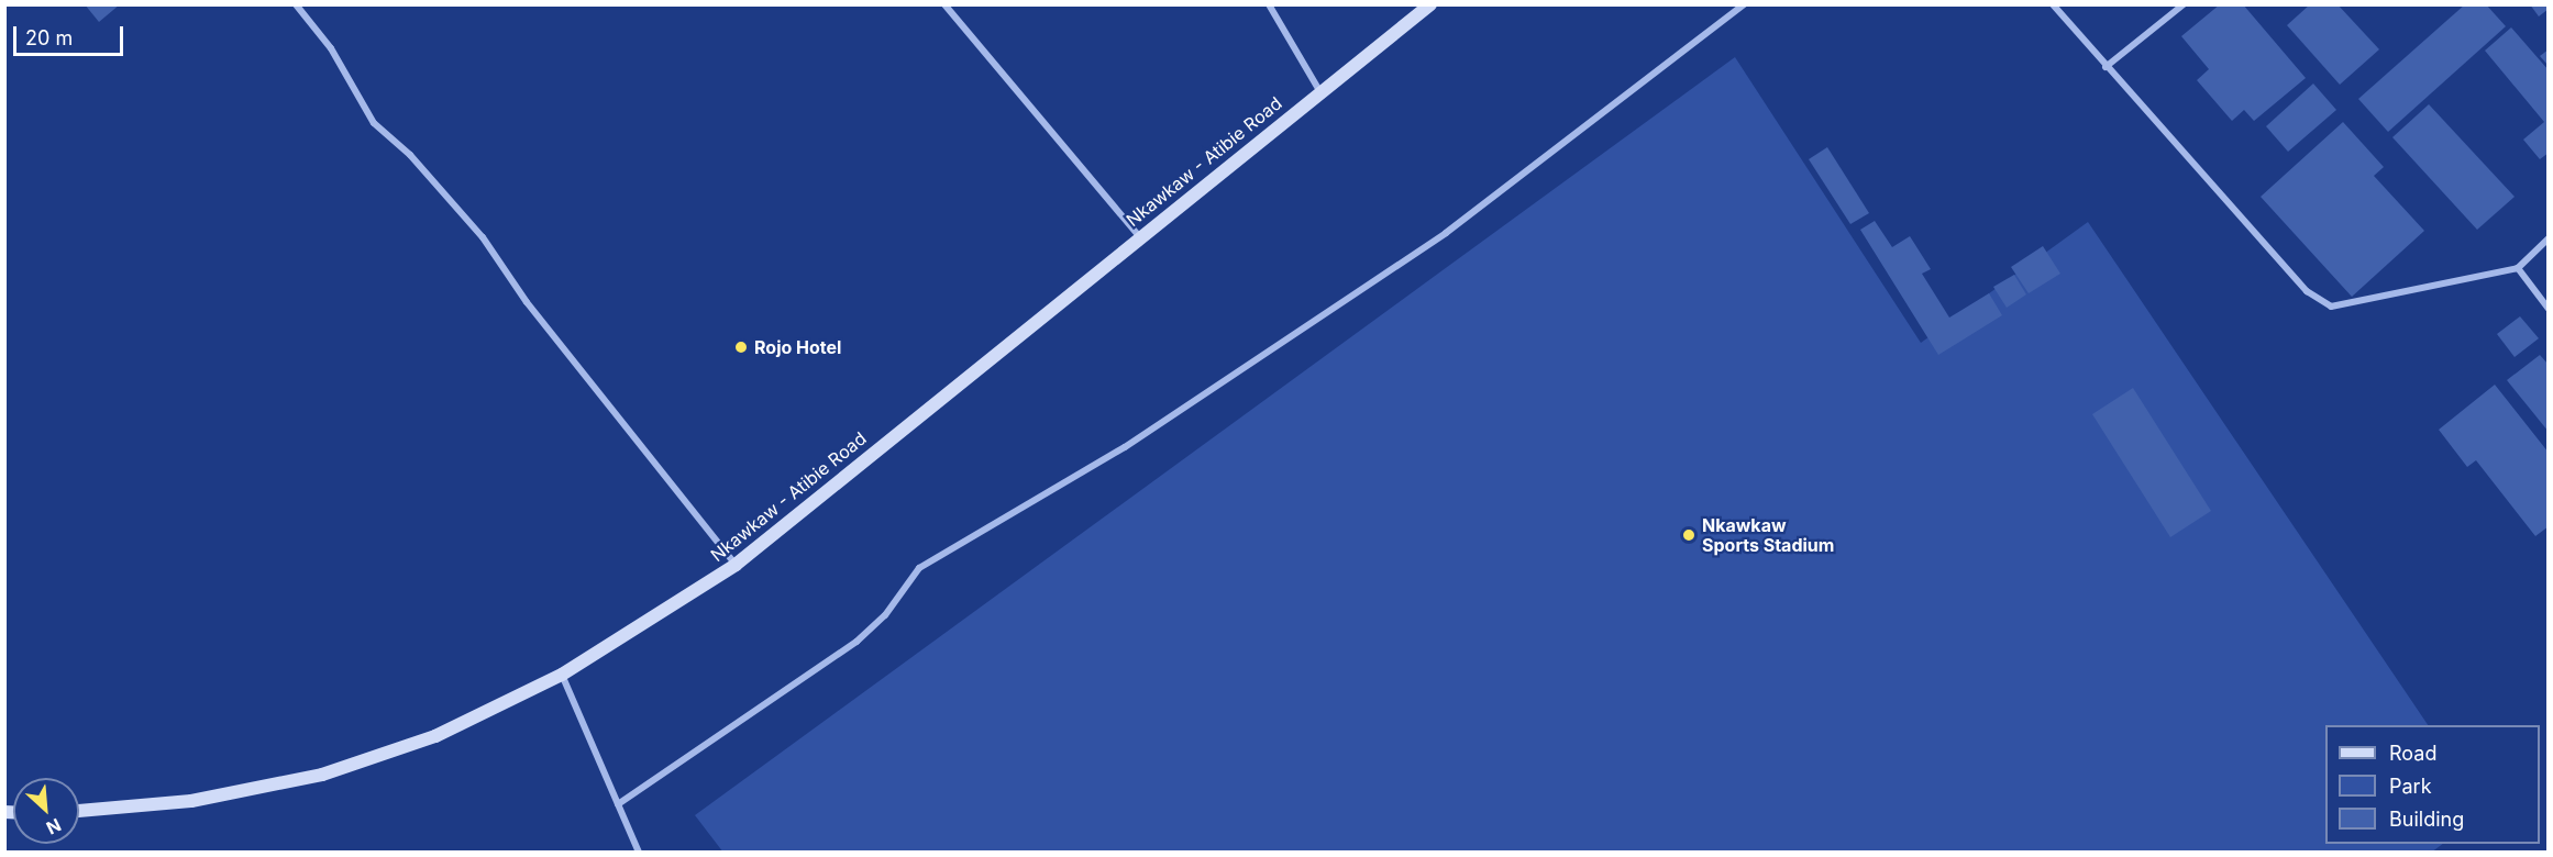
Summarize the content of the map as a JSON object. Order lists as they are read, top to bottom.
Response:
{
  "streets": {
    "main road": ["Nkawkaw - Atibie Road"]
  },
  "places": ["Rojo Hotel", "Nkawkaw Sports Stadium"],
  "legend": ["Road", "Park", "Building"],
  "scale_bar": "20 m",
  "north": "bottom right"
}
